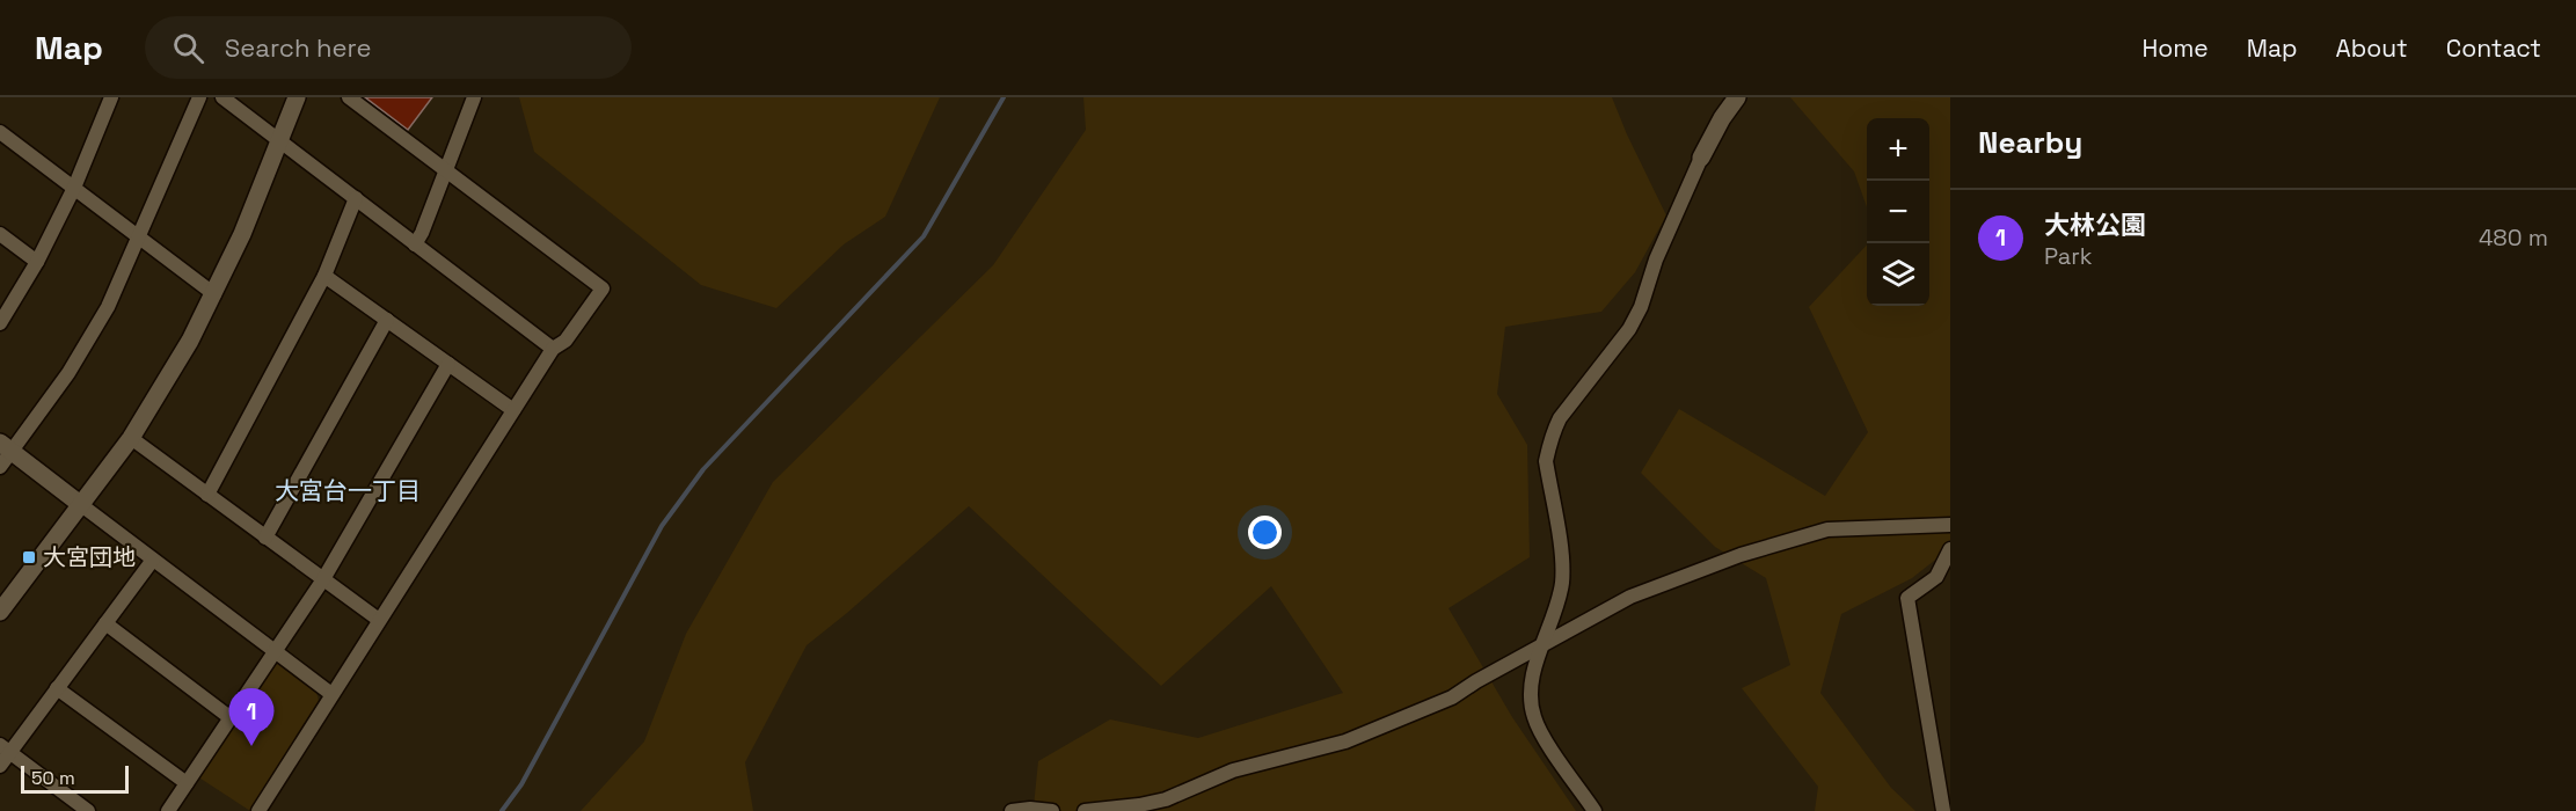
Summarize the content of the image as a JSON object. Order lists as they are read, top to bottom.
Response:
{
  "districts": ["大宮台一丁目"],
  "places": {
    "transit": ["大宮団地"]
  },
  "scale_bar": "50 m",
  "page": {
    "header": "Map",
    "search": "Search here",
    "nav": [
      "Home",
      "Map",
      "About",
      "Contact"
    ],
    "heading": "Nearby",
    "map_buttons": ["+", "−"],
    "list": [
      {
        "mark": "1",
        "name": "大林公園",
        "note": "Park",
        "value": "480 m"
      }
    ],
    "pins": "1",
    "scale": "50 m"
  }
}
